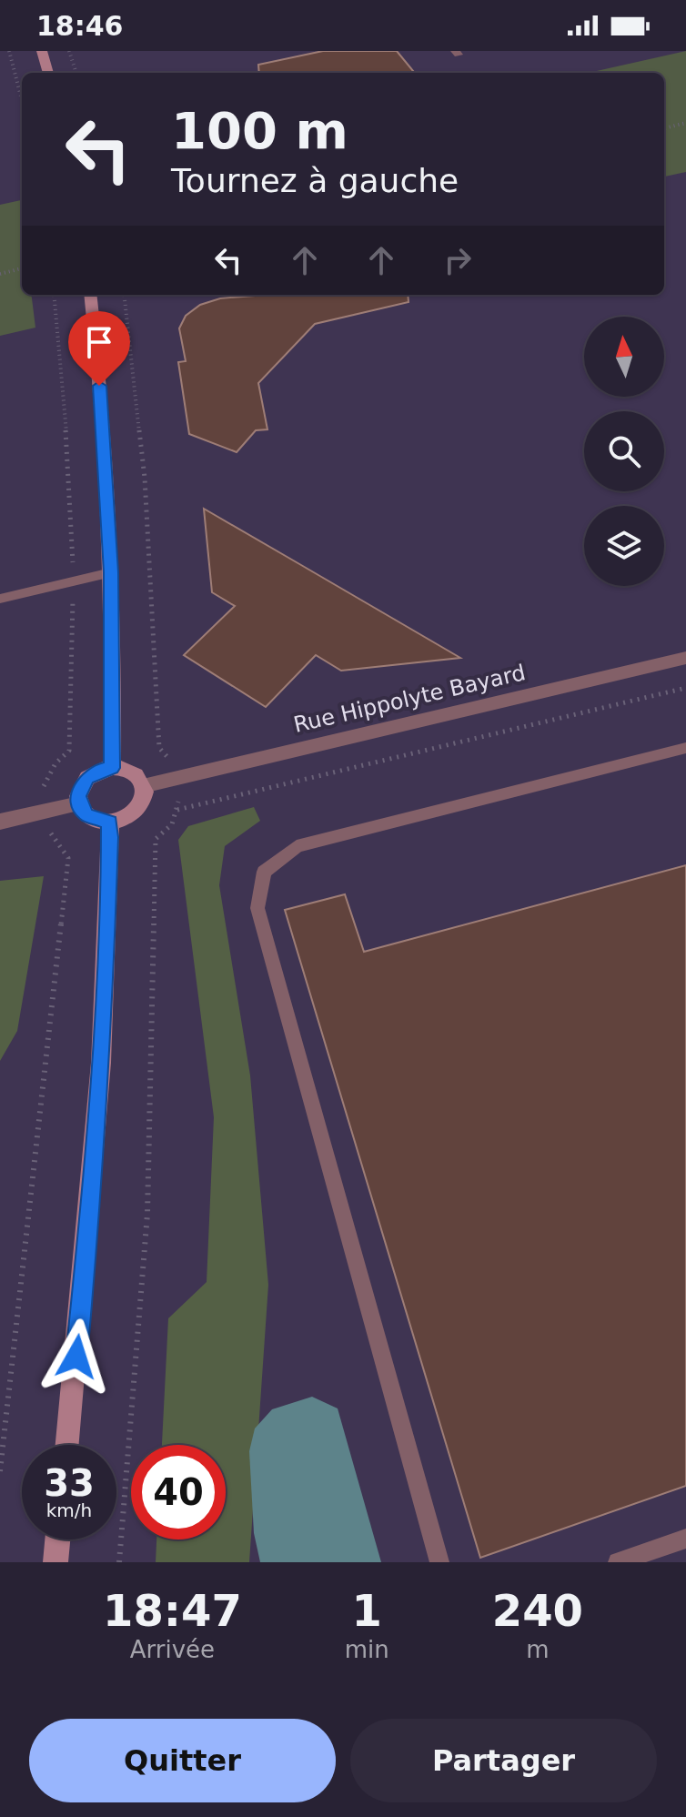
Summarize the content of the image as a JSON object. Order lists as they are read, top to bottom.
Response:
{
  "streets": {
    "street": ["Rue Hippolyte Bayard"]
  },
  "north": "top",
  "page": {
    "status": "18:46",
    "turn": ["100 m", "Tournez à gauche"],
    "speed": "33 km/h",
    "limit": "40",
    "eta": [
      "18:47",
      "Arrivée",
      "1",
      "min",
      "240",
      "m"
    ],
    "buttons": ["Quitter", "Partager"]
  }
}
